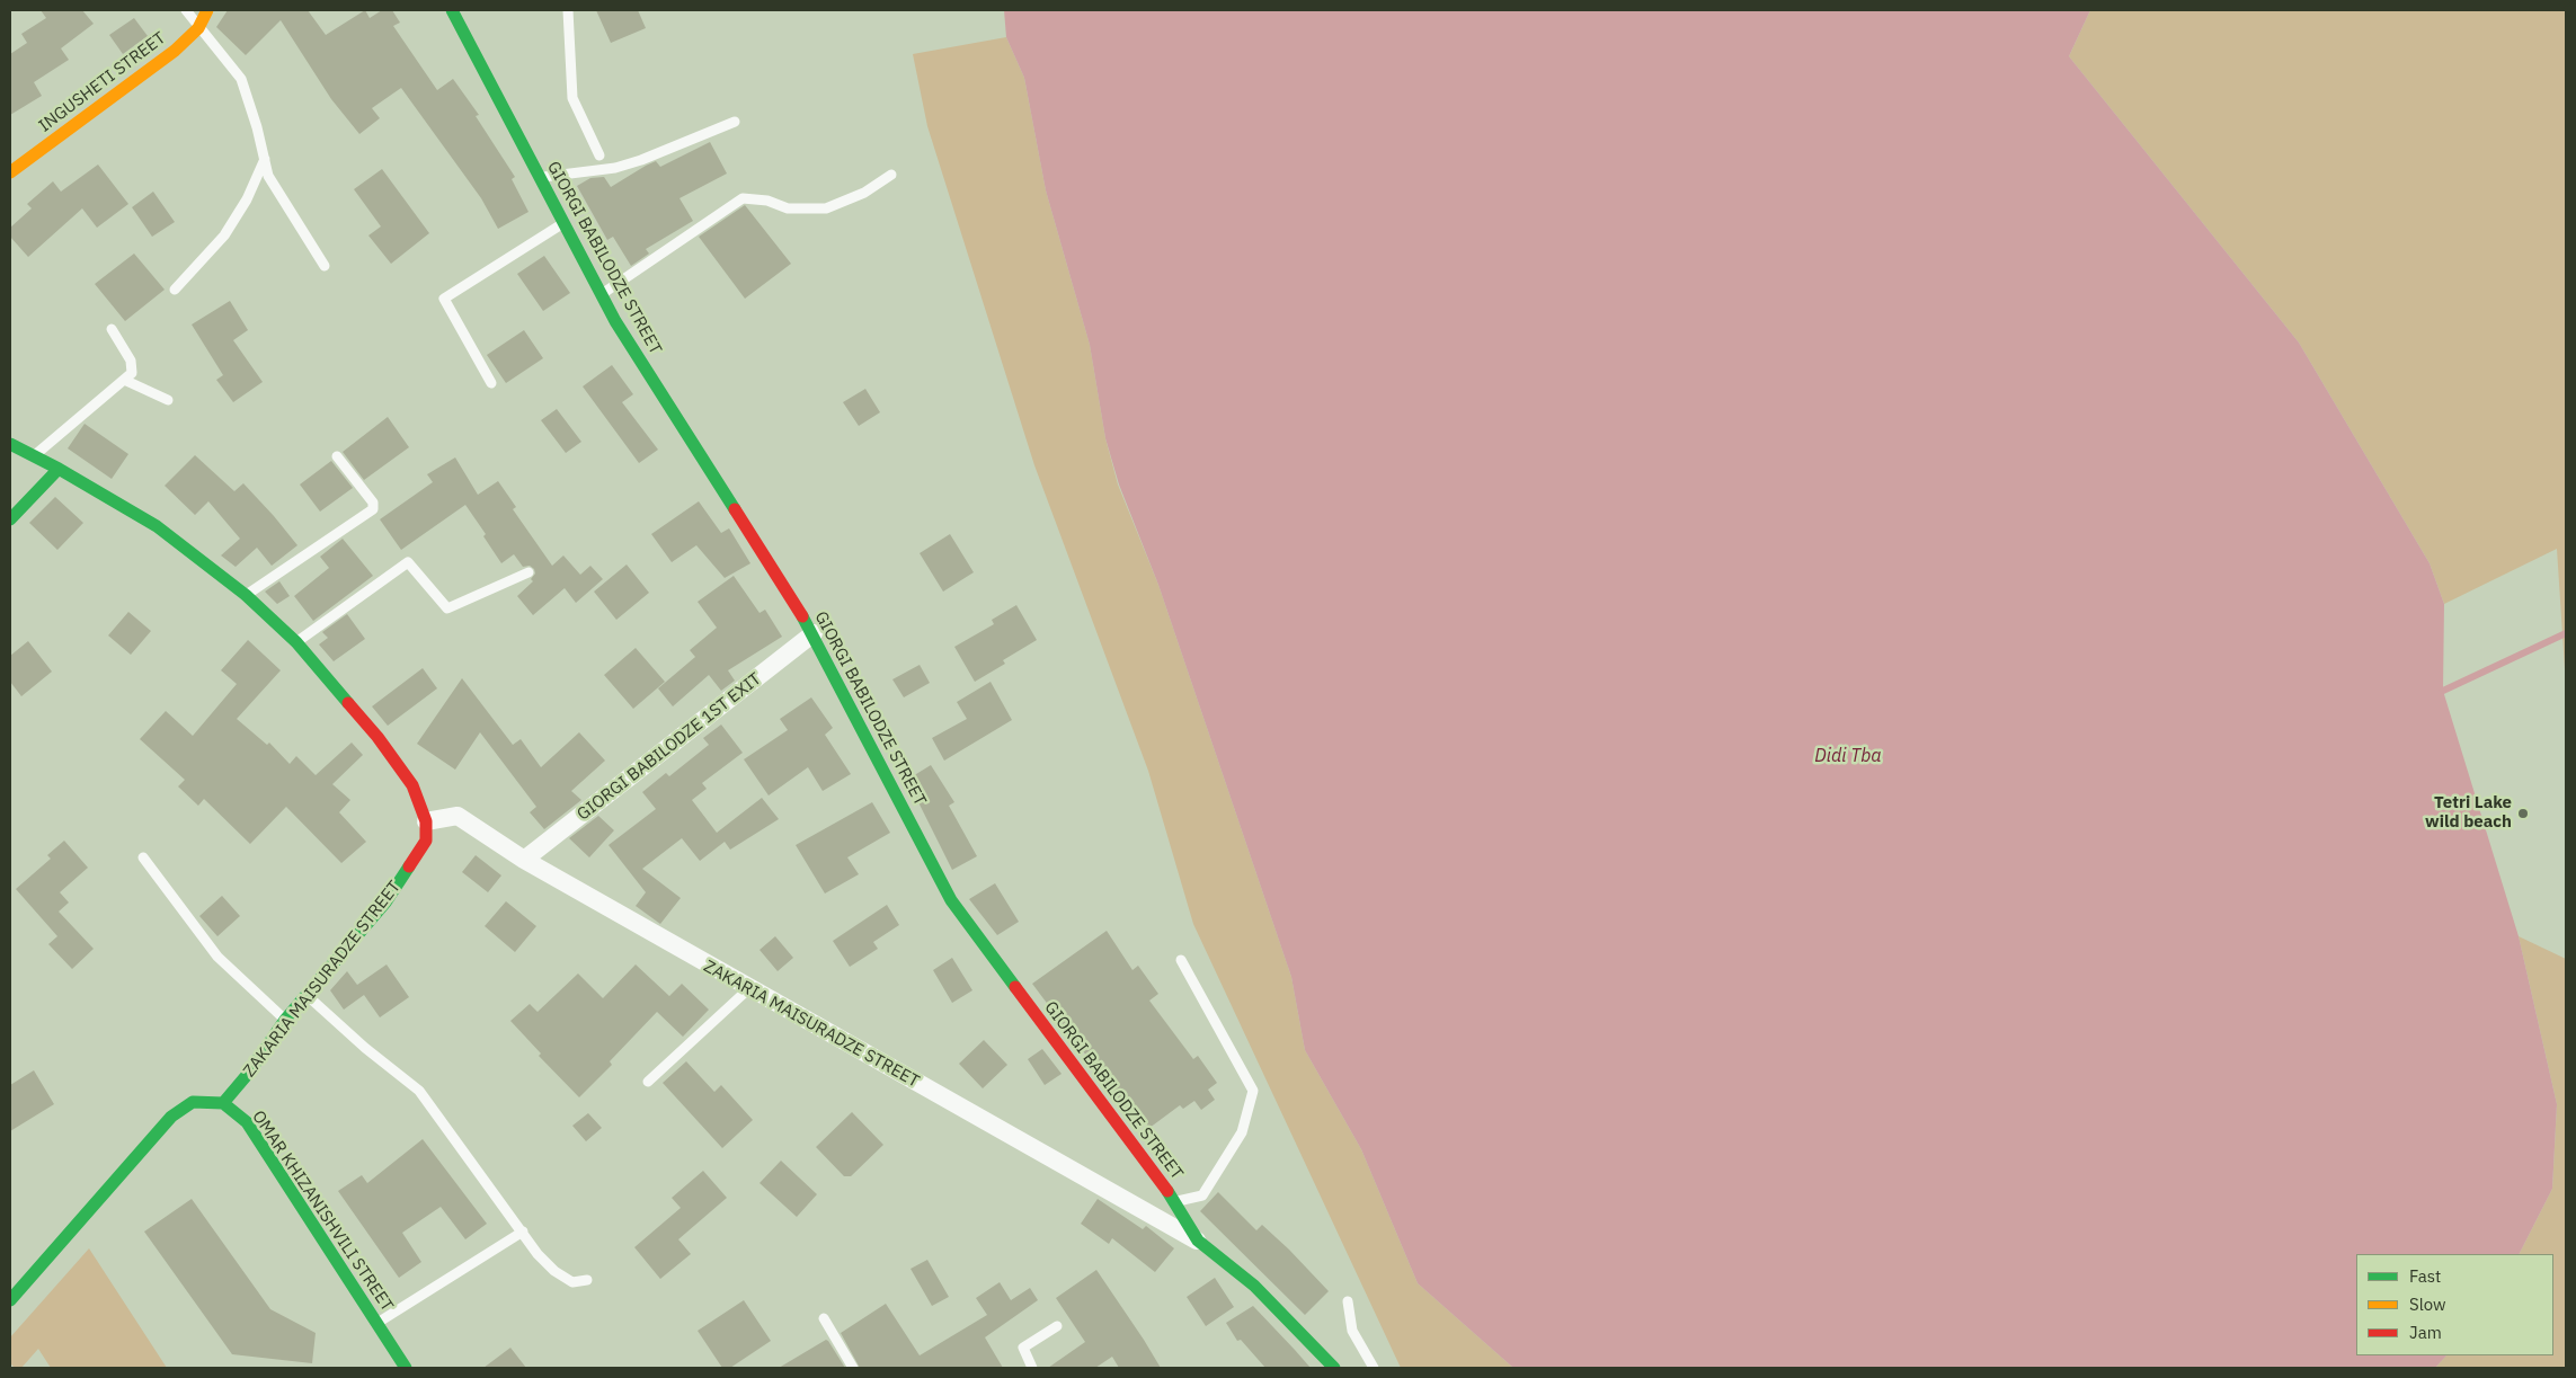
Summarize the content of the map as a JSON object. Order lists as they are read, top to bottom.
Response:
{
  "streets": {
    "street": [
      "INGUSHETI STREET",
      "GIORGI BABILODZE STREET",
      "GIORGI BABILODZE 1ST EXIT",
      "ZAKARIA MAISURADZE STREET",
      "OMAR KHIZANISHVILI STREET"
    ]
  },
  "crossings": [
    ["GIORGI BABILODZE STREET", "GIORGI BABILODZE 1ST EXIT"],
    ["GIORGI BABILODZE STREET", "ZAKARIA MAISURADZE STREET"],
    ["GIORGI BABILODZE 1ST EXIT", "ZAKARIA MAISURADZE STREET"],
    ["ZAKARIA MAISURADZE STREET", "OMAR KHIZANISHVILI STREET"]
  ],
  "water": ["Didi Tba"],
  "places": ["Tetri Lake wild beach"],
  "legend": ["Fast", "Slow", "Jam"]
}
